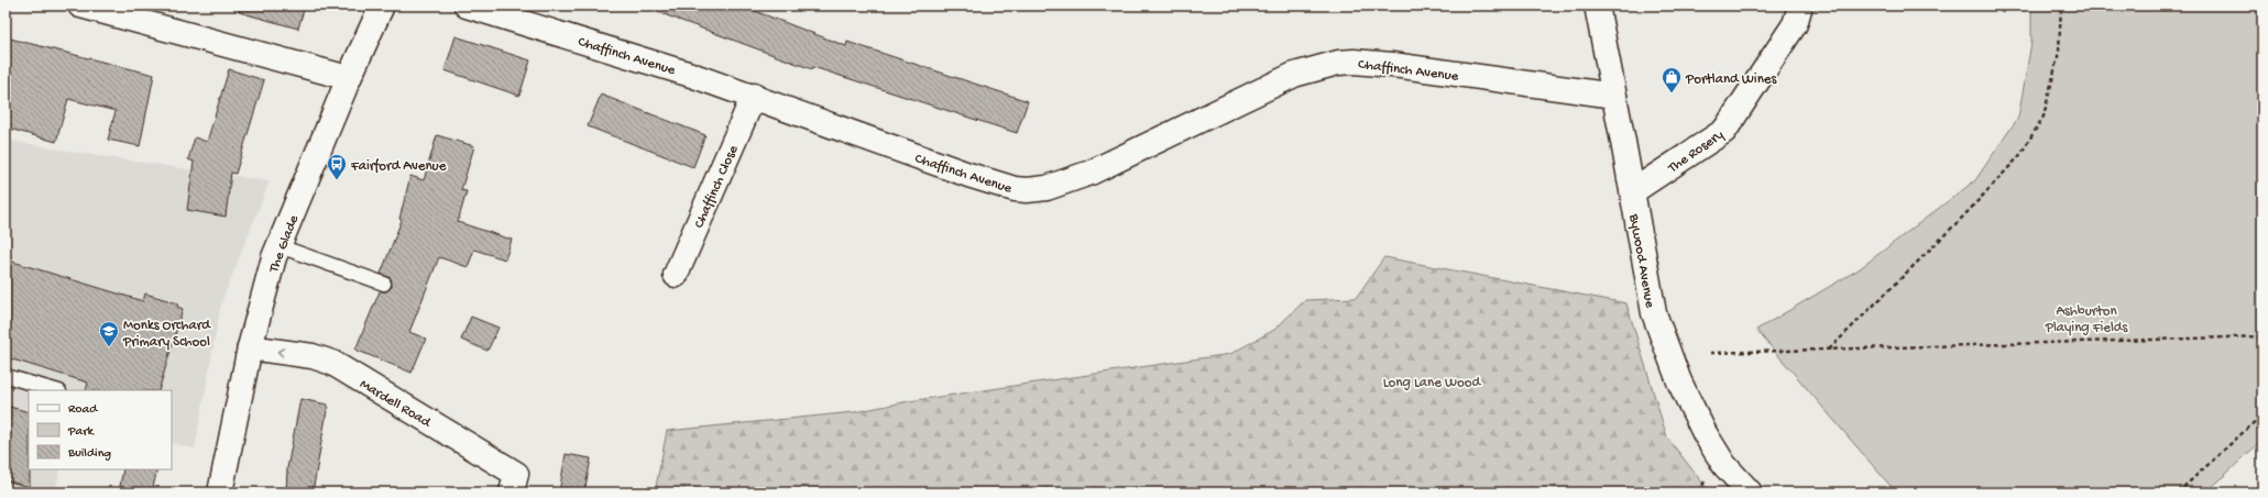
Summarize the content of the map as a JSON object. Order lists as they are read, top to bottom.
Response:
{
  "streets": {
    "street": [
      "Chaffinch Avenue",
      "The Rosery",
      "Chaffinch Close",
      "The Glade",
      "Bywood Avenue",
      "Mardell Road"
    ]
  },
  "crossings": [
    ["Chaffinch Avenue", "Chaffinch Close"],
    ["Chaffinch Avenue", "Bywood Avenue"],
    ["The Rosery", "Bywood Avenue"],
    ["The Glade", "Mardell Road"]
  ],
  "one_way": ["Mardell Road"],
  "parks": ["Ashburton Playing Fields", "Long Lane Wood"],
  "places": {
    "shop": ["Portland Wines"],
    "bus stop": ["Fairford Avenue"],
    "school or university": ["Monks Orchard Primary School"]
  },
  "legend": ["Road", "Park", "Building"]
}
